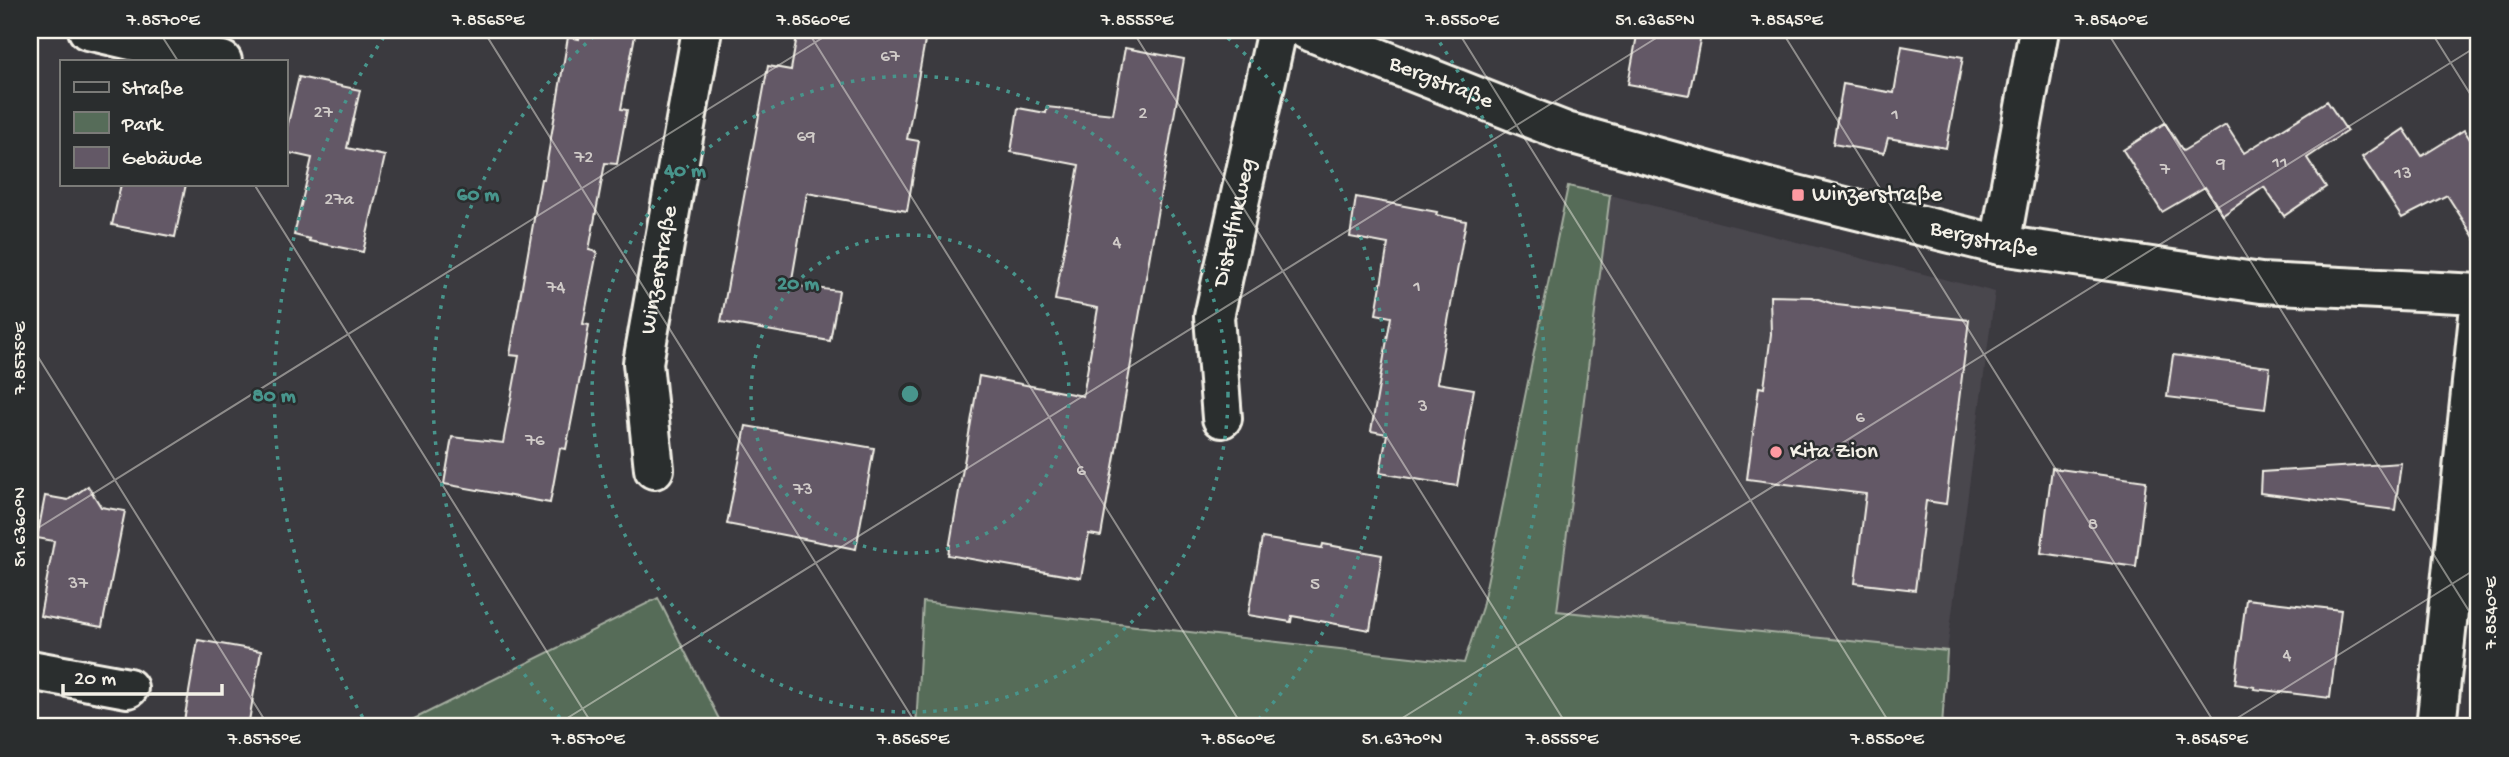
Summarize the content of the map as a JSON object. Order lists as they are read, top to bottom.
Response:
{
  "streets": {
    "street": ["Bergstraße", "Distelfinkweg", "Winzerstraße"]
  },
  "places": {
    "transit": ["Winzerstraße"],
    "other": ["Kita Zion"]
  },
  "house_numbers": [
    "67",
    "27",
    "2",
    "1",
    "69",
    "72",
    "11",
    "9",
    "7",
    "13",
    "27a",
    "4",
    "1",
    "74",
    "3",
    "6",
    "76",
    "6",
    "73",
    "8",
    "37",
    "5",
    "4"
  ],
  "legend": ["Straße", "Park", "Gebäude"],
  "scale_bar": "20 m",
  "coordinates": [
    "7.8570°E",
    "7.8565°E",
    "7.8560°E",
    "7.8555°E",
    "7.8550°E",
    "51.6365°N",
    "7.8545°E",
    "7.8540°E",
    "7.8575°E",
    "51.6360°N",
    "51.6370°N"
  ],
  "rings": [
    "40 m",
    "60 m",
    "20 m",
    "80 m"
  ]
}
